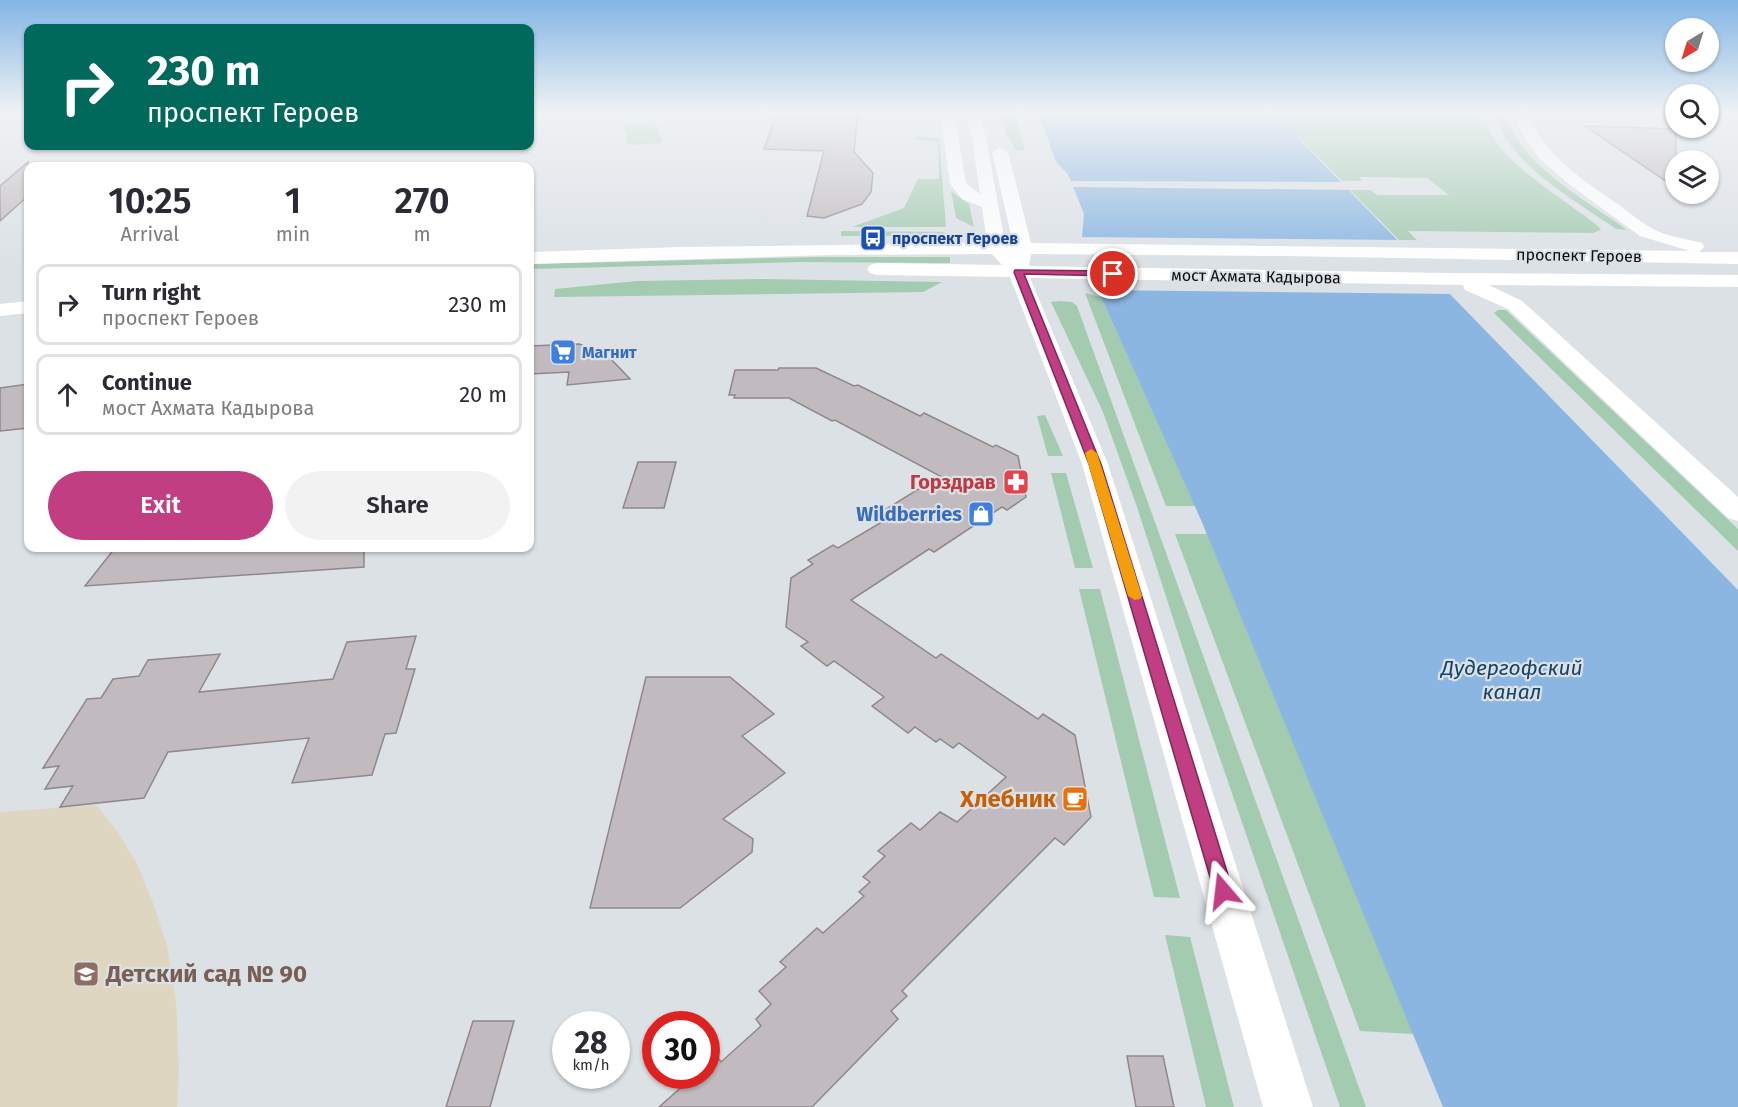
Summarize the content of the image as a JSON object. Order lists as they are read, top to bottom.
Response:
{
  "streets": {
    "street": ["проспект Героев", "мост Ахмата Кадырова"]
  },
  "crossings": [
    ["проспект Героев", "мост Ахмата Кадырова"]
  ],
  "water": ["Дудергофский канал"],
  "places": {
    "bus stop": ["проспект Героев"],
    "supermarket": ["Магнит"],
    "pharmacy": ["Горздрав"],
    "shop": ["Wildberries"],
    "cafe": ["Хлебник"],
    "school or university": ["Детский сад № 90"]
  },
  "north": "bottom left",
  "page": {
    "turn": ["230 m", "проспект Героев"],
    "eta": [
      "10:25",
      "Arrival",
      "1",
      "min",
      "270",
      "m"
    ],
    "list": [
      {
        "name": "Turn right",
        "note": "проспект Героев",
        "value": "230 m"
      },
      {
        "name": "Continue",
        "note": "мост Ахмата Кадырова",
        "value": "20 m"
      }
    ],
    "buttons": ["Exit", "Share"],
    "speed": "28 km/h",
    "limit": "30"
  }
}
